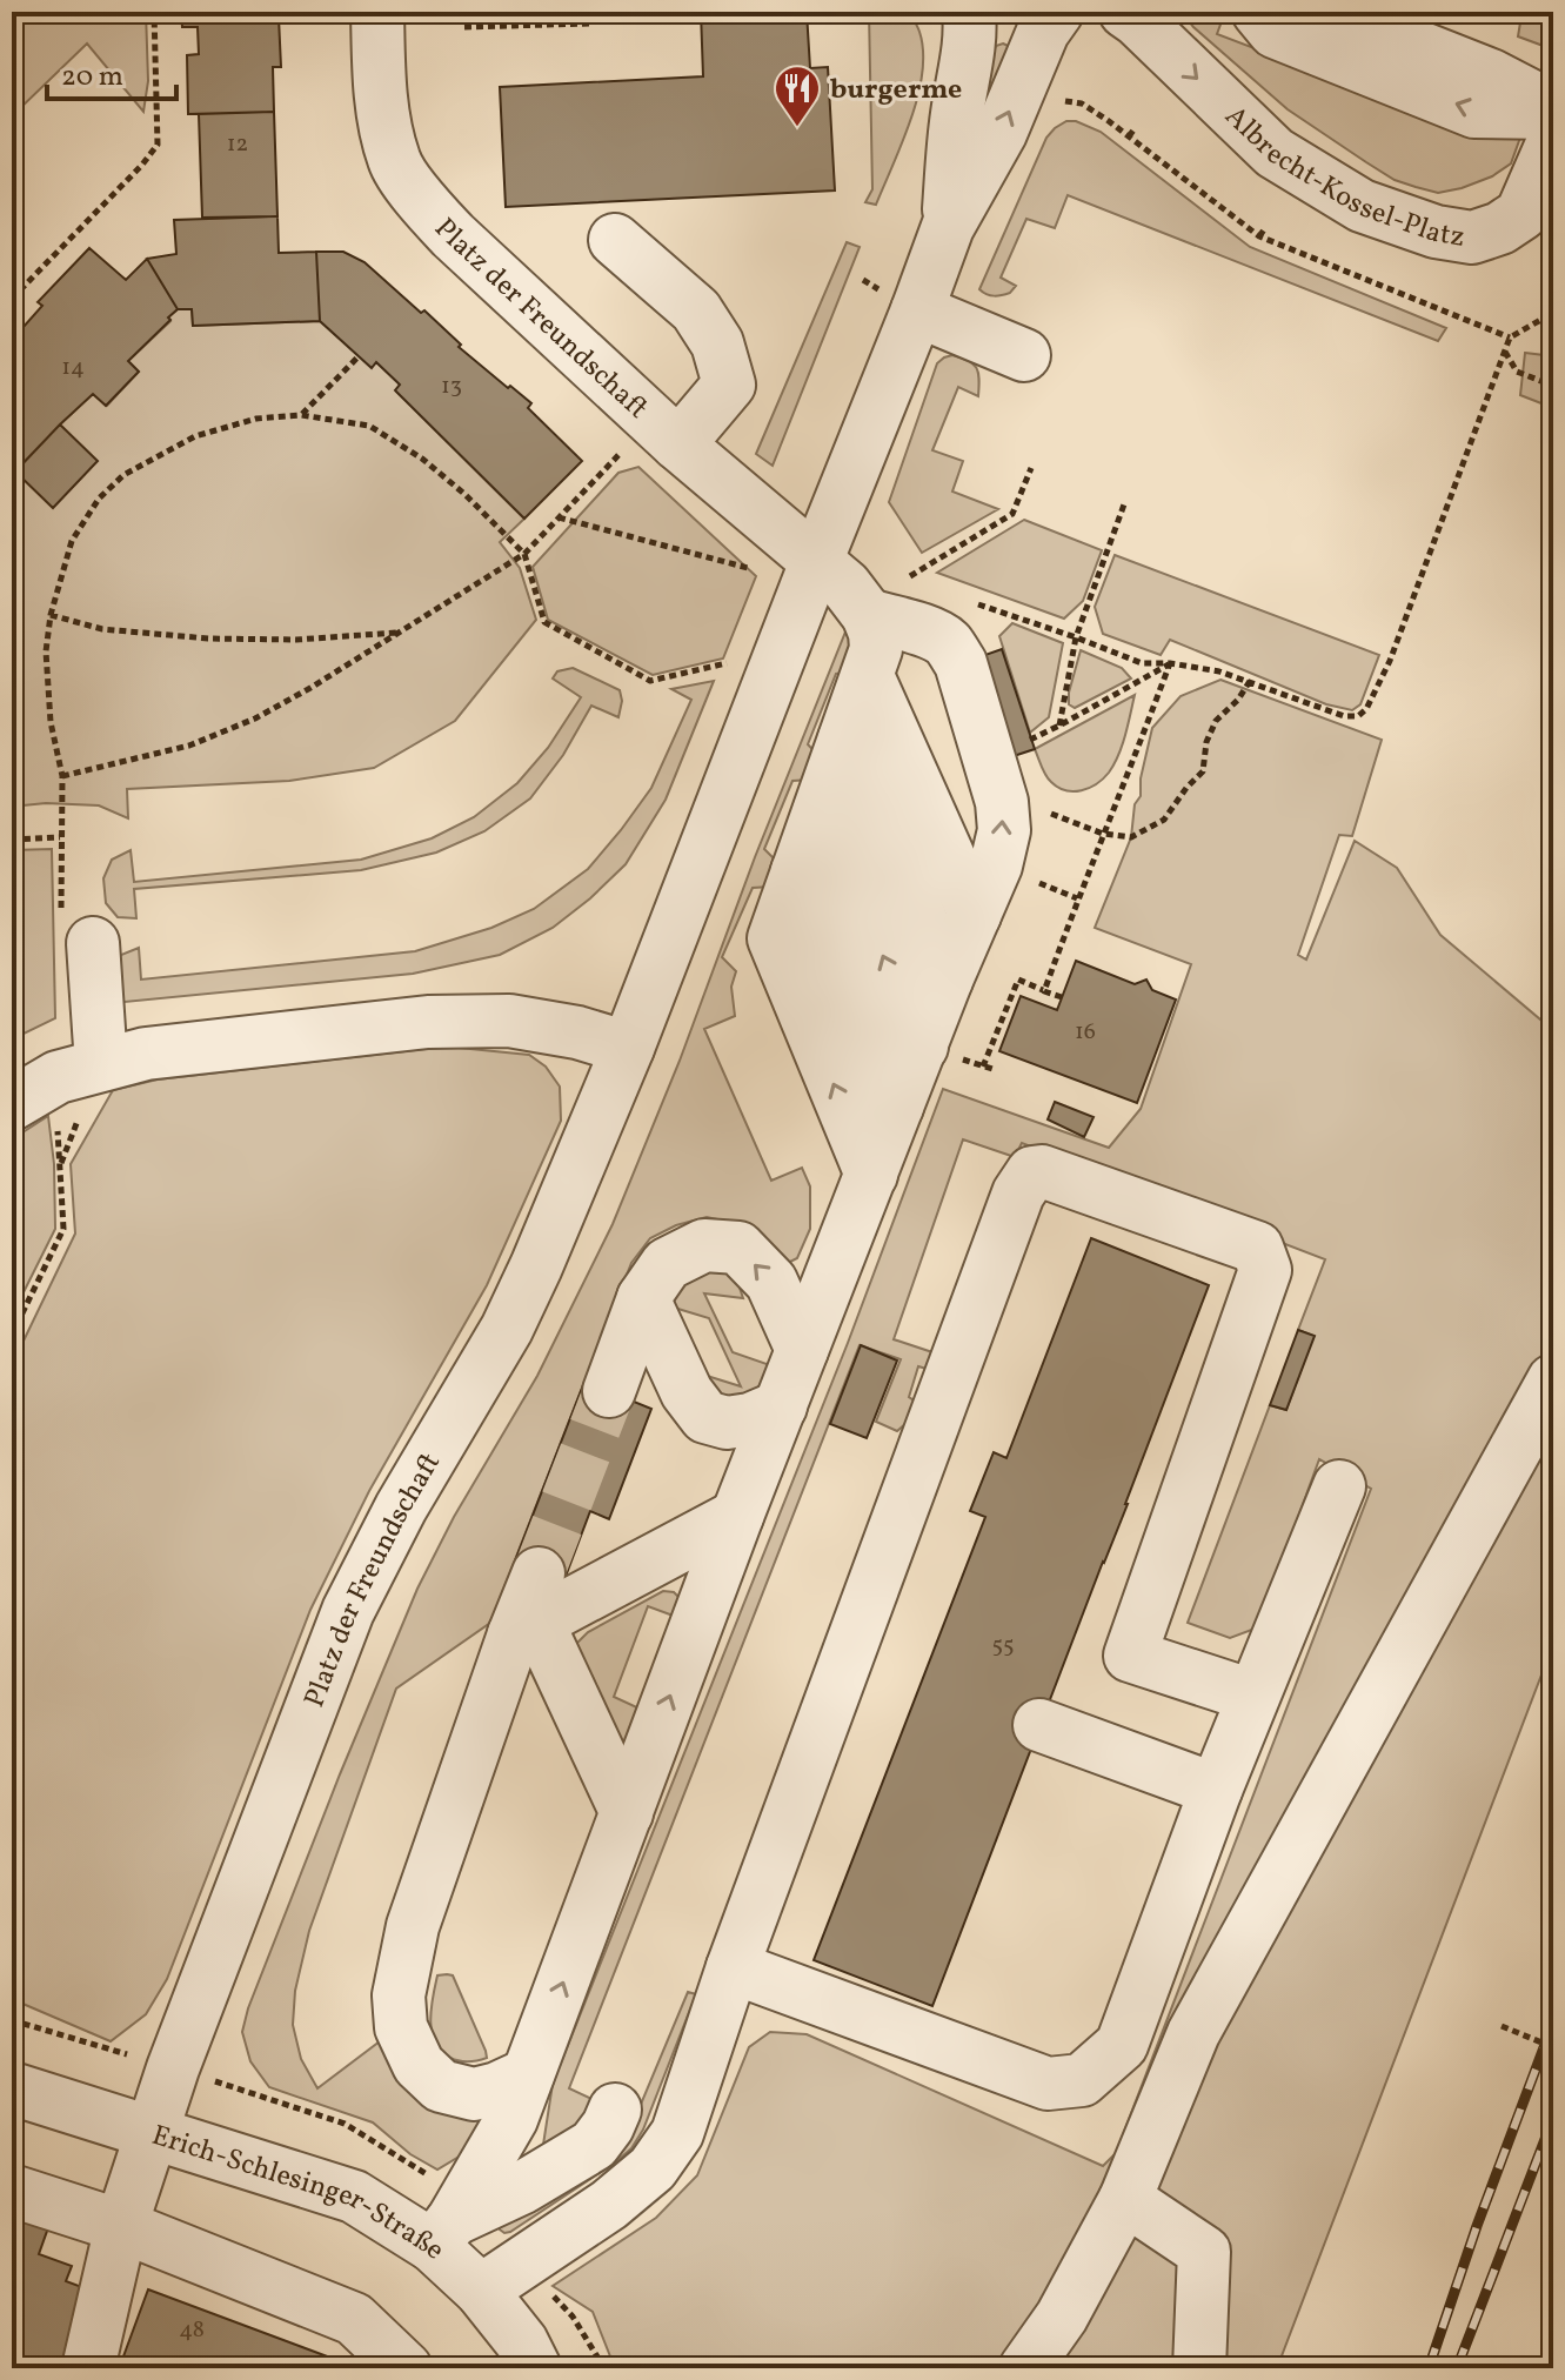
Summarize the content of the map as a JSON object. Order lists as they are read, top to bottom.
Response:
{
  "streets": {
    "street": ["Albrecht-Kossel-Platz", "Platz der Freundschaft", "Erich-Schlesinger-Straße"]
  },
  "crossings": [
    ["Platz der Freundschaft", "Erich-Schlesinger-Straße"]
  ],
  "places": {
    "restaurant": ["burgerme"]
  },
  "house_numbers": [
    "12",
    "14",
    "13",
    "16",
    "55",
    "48"
  ],
  "scale_bar": "20 m"
}
